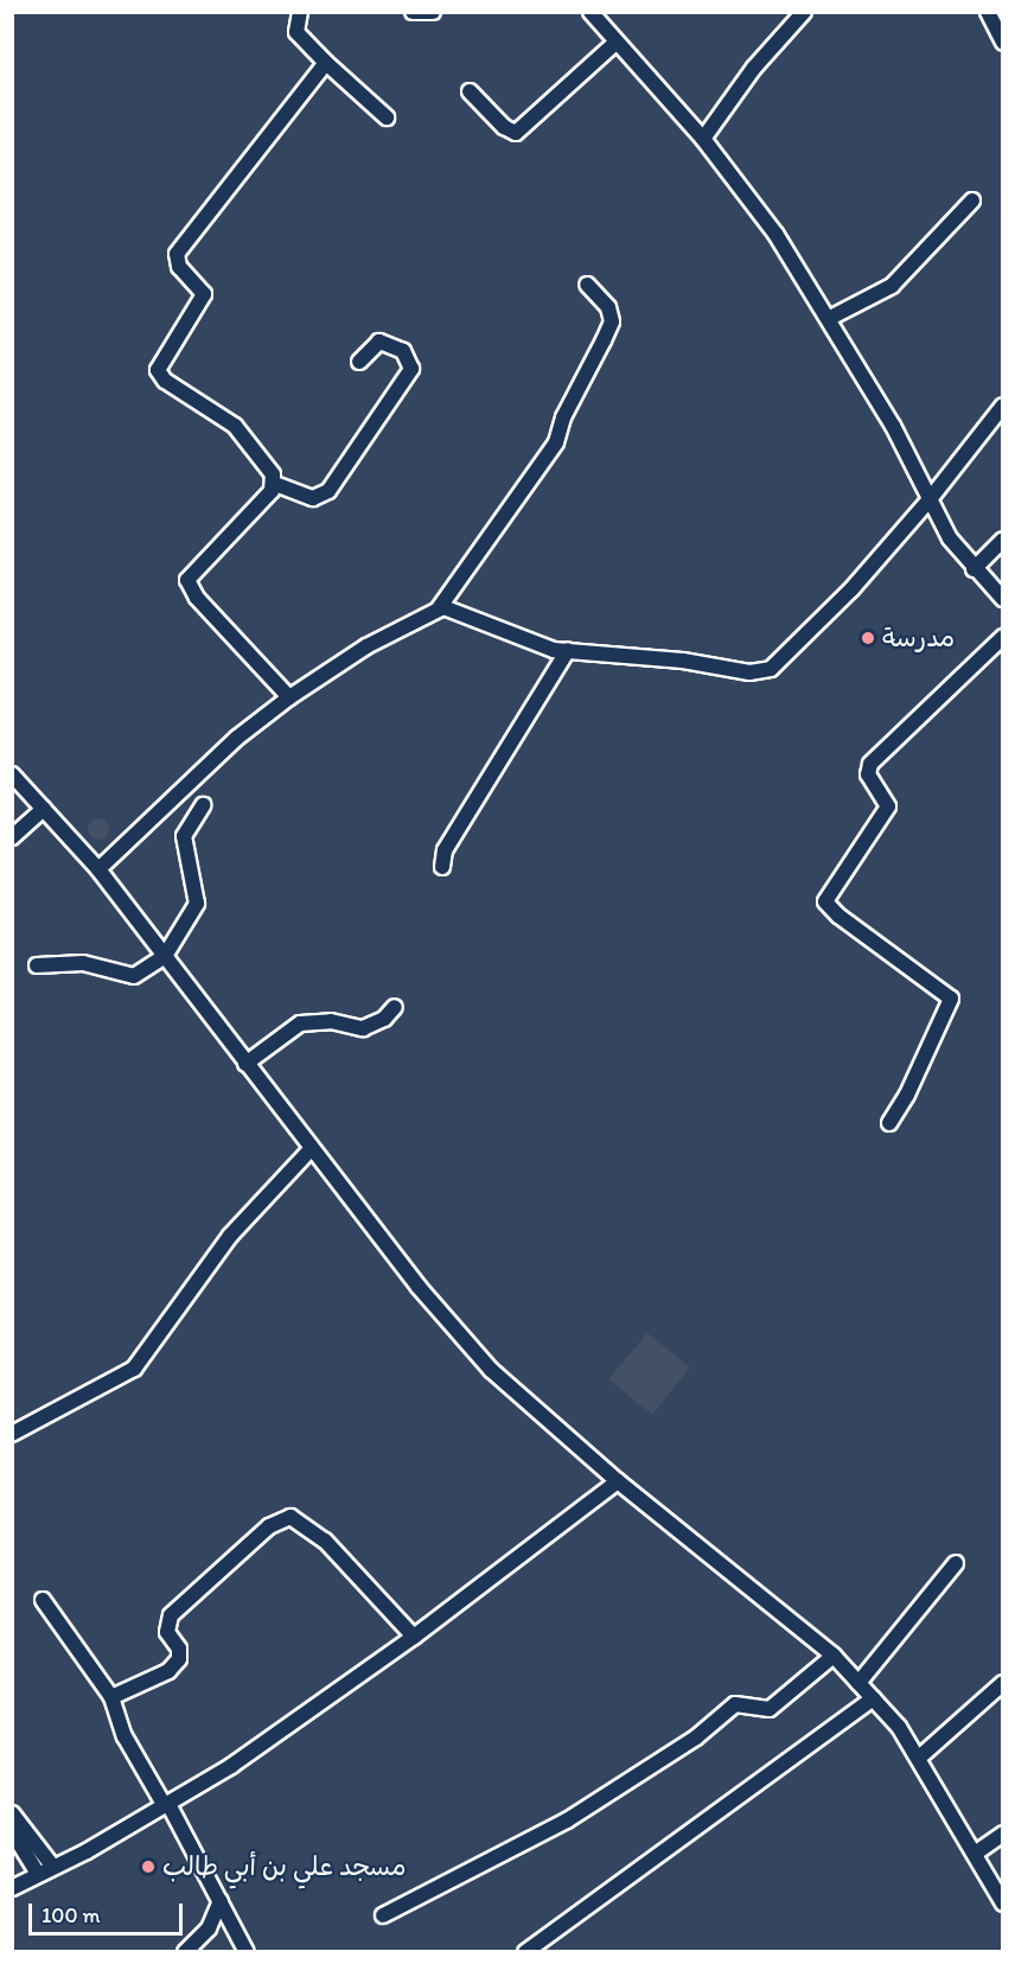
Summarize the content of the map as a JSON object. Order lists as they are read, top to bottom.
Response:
{
  "places": ["مدرسة", "مسجد علي بن أبي طالب"],
  "scale_bar": "100 m"
}
